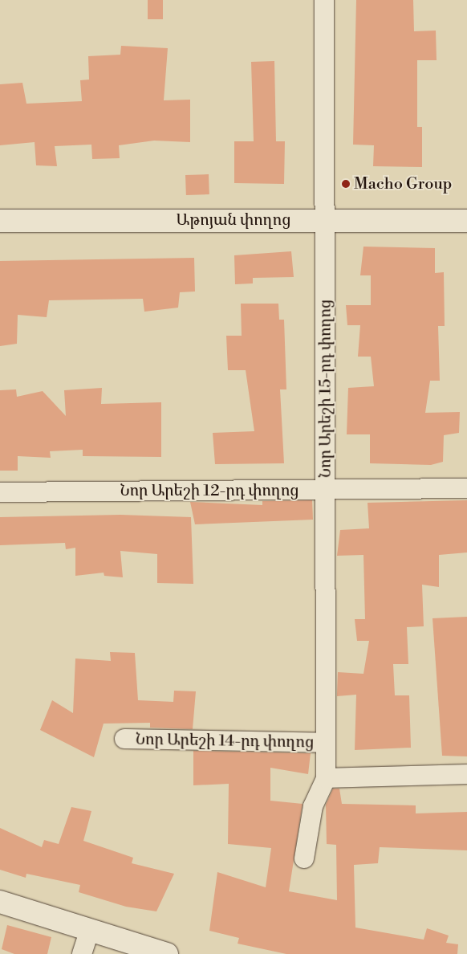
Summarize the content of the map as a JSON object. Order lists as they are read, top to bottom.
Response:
{
  "streets": {
    "main road": ["Աթոյան փողոց"],
    "street": ["Նոր Արեշի 15-րդ փողոց", "Նոր Արեշի 12-րդ փողոց", "Նոր Արեշի 14-րդ փողոց"]
  },
  "crossings": [
    ["Աթոյան փողոց", "Նոր Արեշի 15-րդ փողոց"],
    ["Նոր Արեշի 15-րդ փողոց", "Նոր Արեշի 12-րդ փողոց"],
    ["Նոր Արեշի 15-րդ փողոց", "Նոր Արեշի 14-րդ փողոց"]
  ],
  "places": ["Macho Group"]
}
